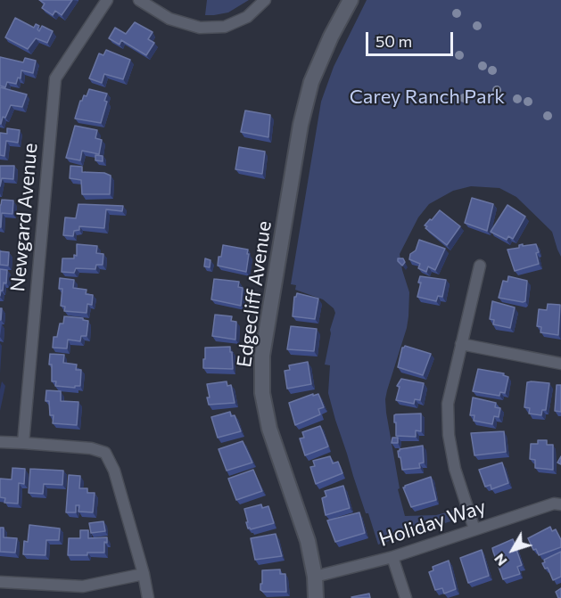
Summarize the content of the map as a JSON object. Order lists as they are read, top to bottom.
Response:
{
  "streets": {
    "street": ["Newgard Avenue", "Edgecliff Avenue", "Holiday Way"]
  },
  "crossings": [
    ["Edgecliff Avenue", "Holiday Way"]
  ],
  "parks": ["Carey Ranch Park"],
  "scale_bar": "50 m",
  "north": "bottom left"
}
